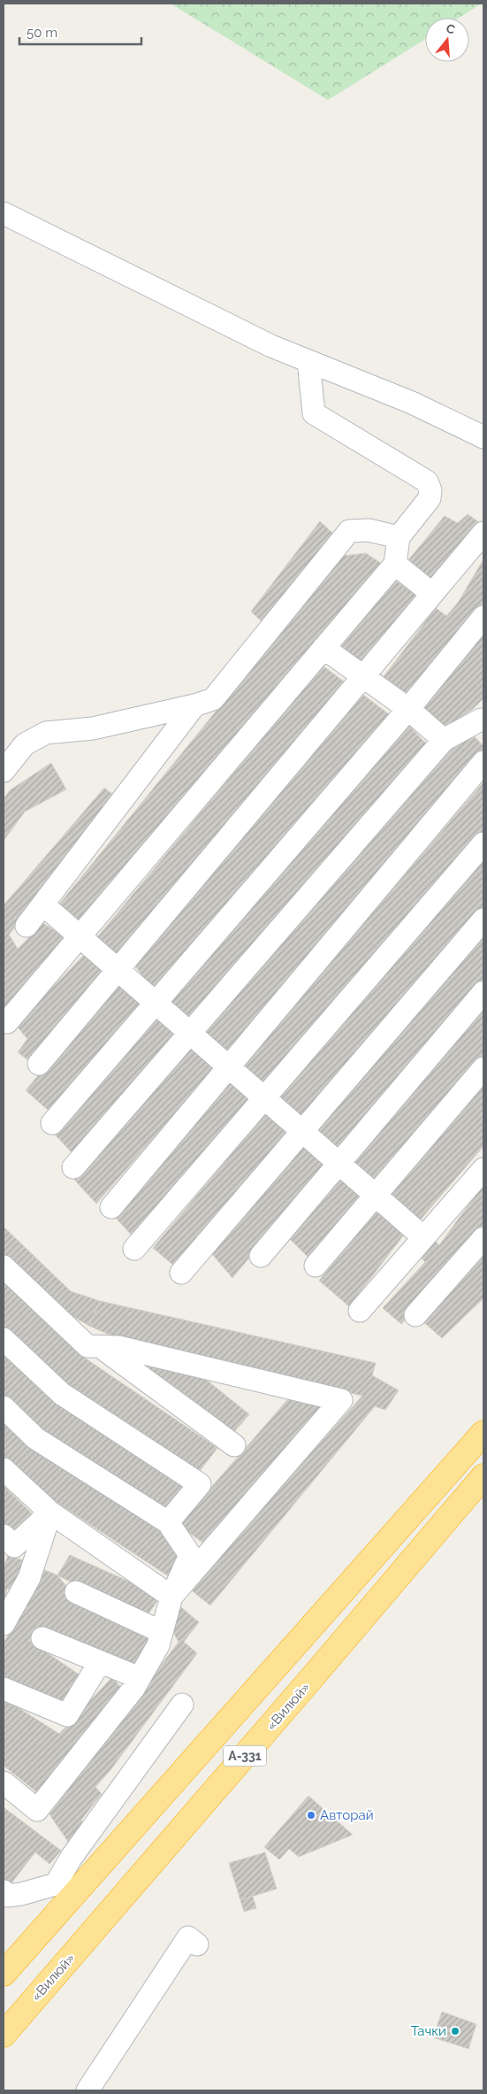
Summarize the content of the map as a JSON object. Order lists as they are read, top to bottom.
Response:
{
  "streets": {
    "highway": ["«Вилюй»", "А-331"]
  },
  "places": ["Авторай", "Тачки"],
  "scale_bar": "50 m",
  "north": "top"
}
